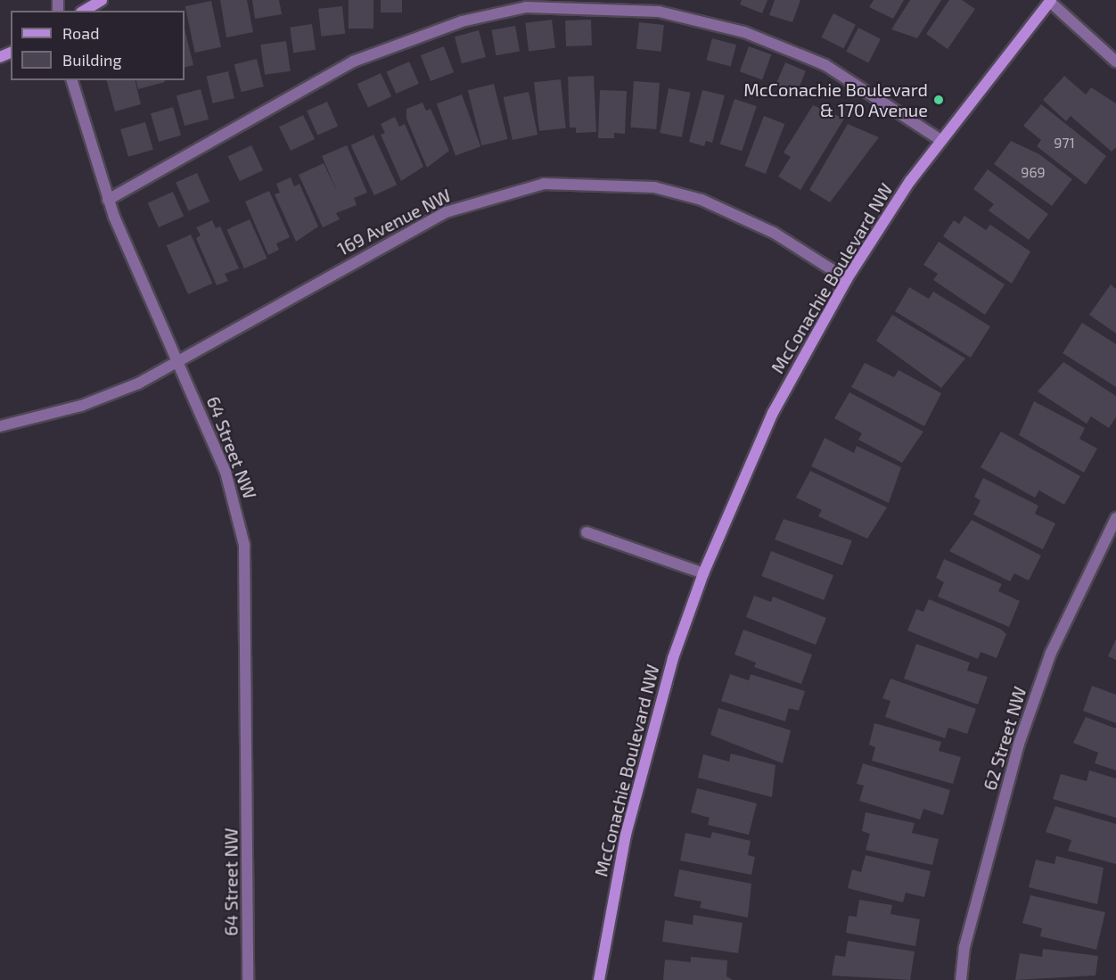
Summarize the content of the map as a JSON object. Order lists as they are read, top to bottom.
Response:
{
  "streets": {
    "street": [
      "169 Avenue NW",
      "McConachie Boulevard NW",
      "64 Street NW",
      "62 Street NW"
    ]
  },
  "crossings": [
    ["169 Avenue NW", "McConachie Boulevard NW"],
    ["169 Avenue NW", "64 Street NW"]
  ],
  "places": ["McConachie Boulevard & 170 Avenue"],
  "house_numbers": ["971", "969"],
  "legend": ["Road", "Building"]
}
